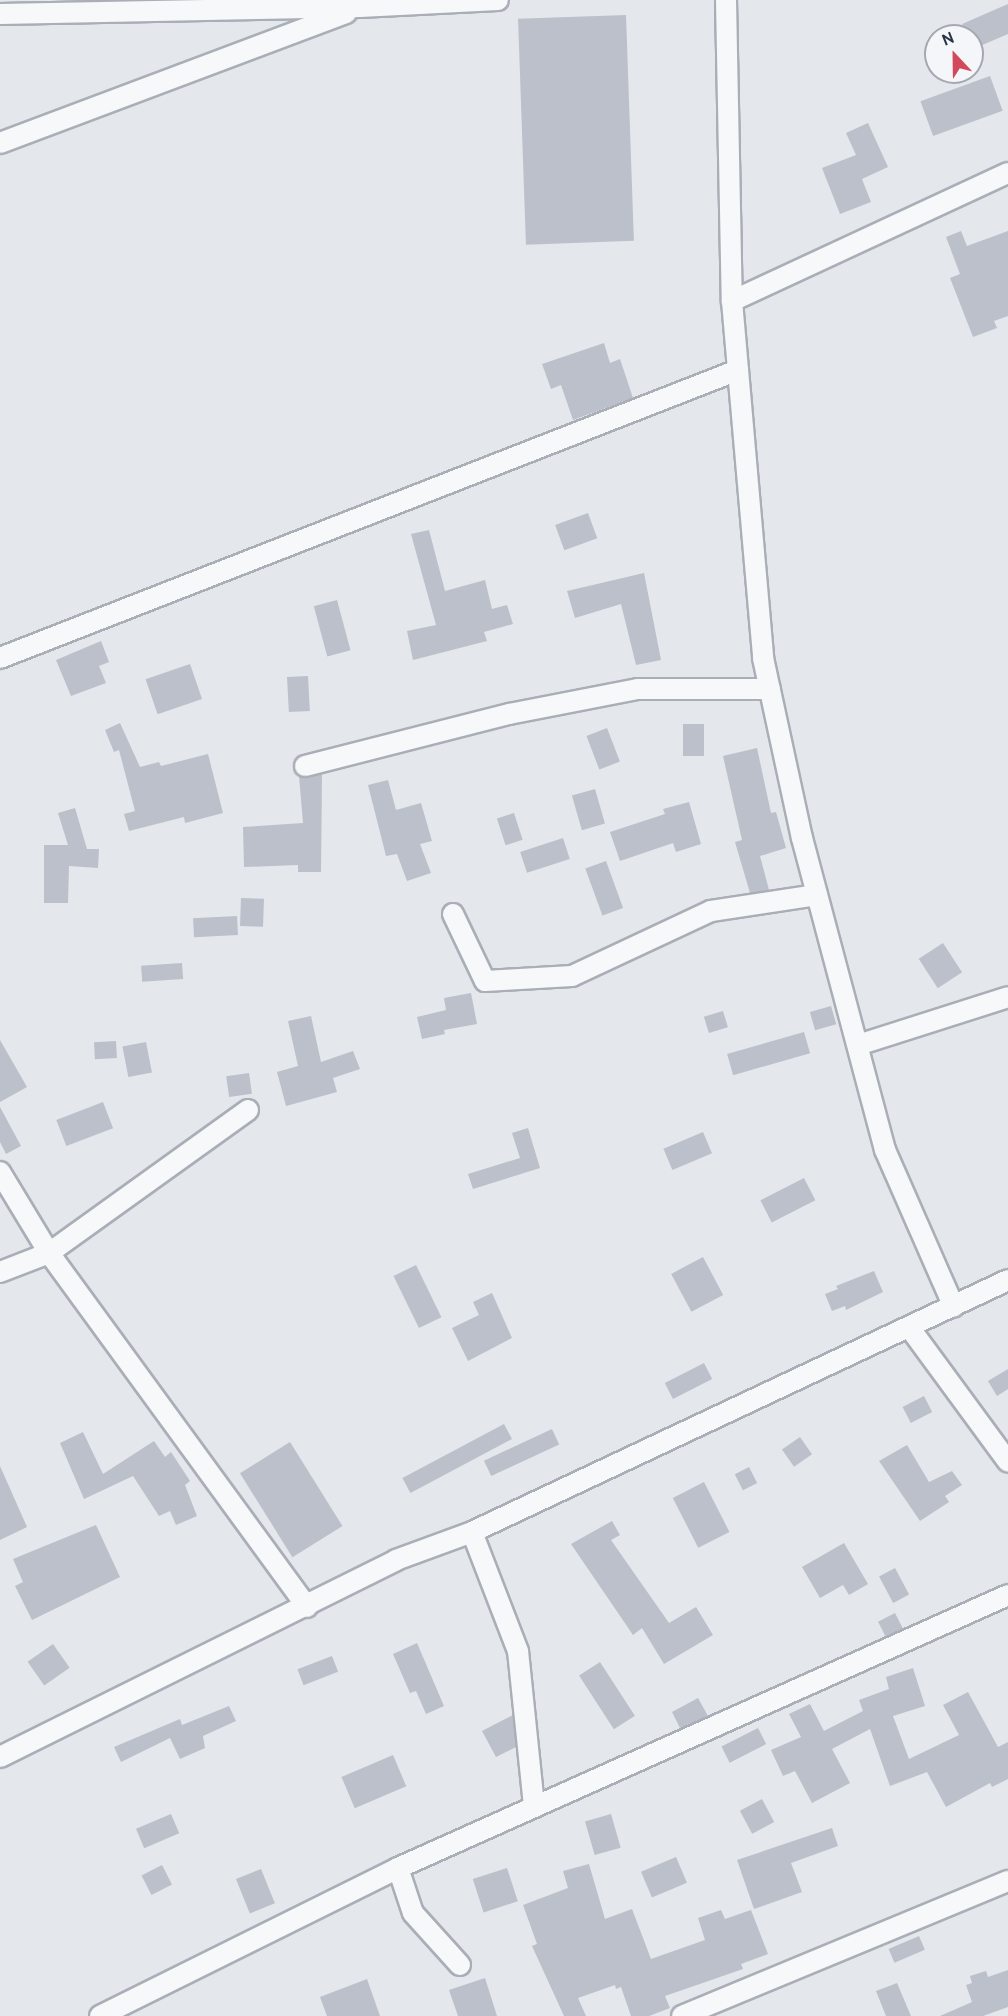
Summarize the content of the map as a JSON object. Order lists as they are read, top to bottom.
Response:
{
  "north": "top"
}
